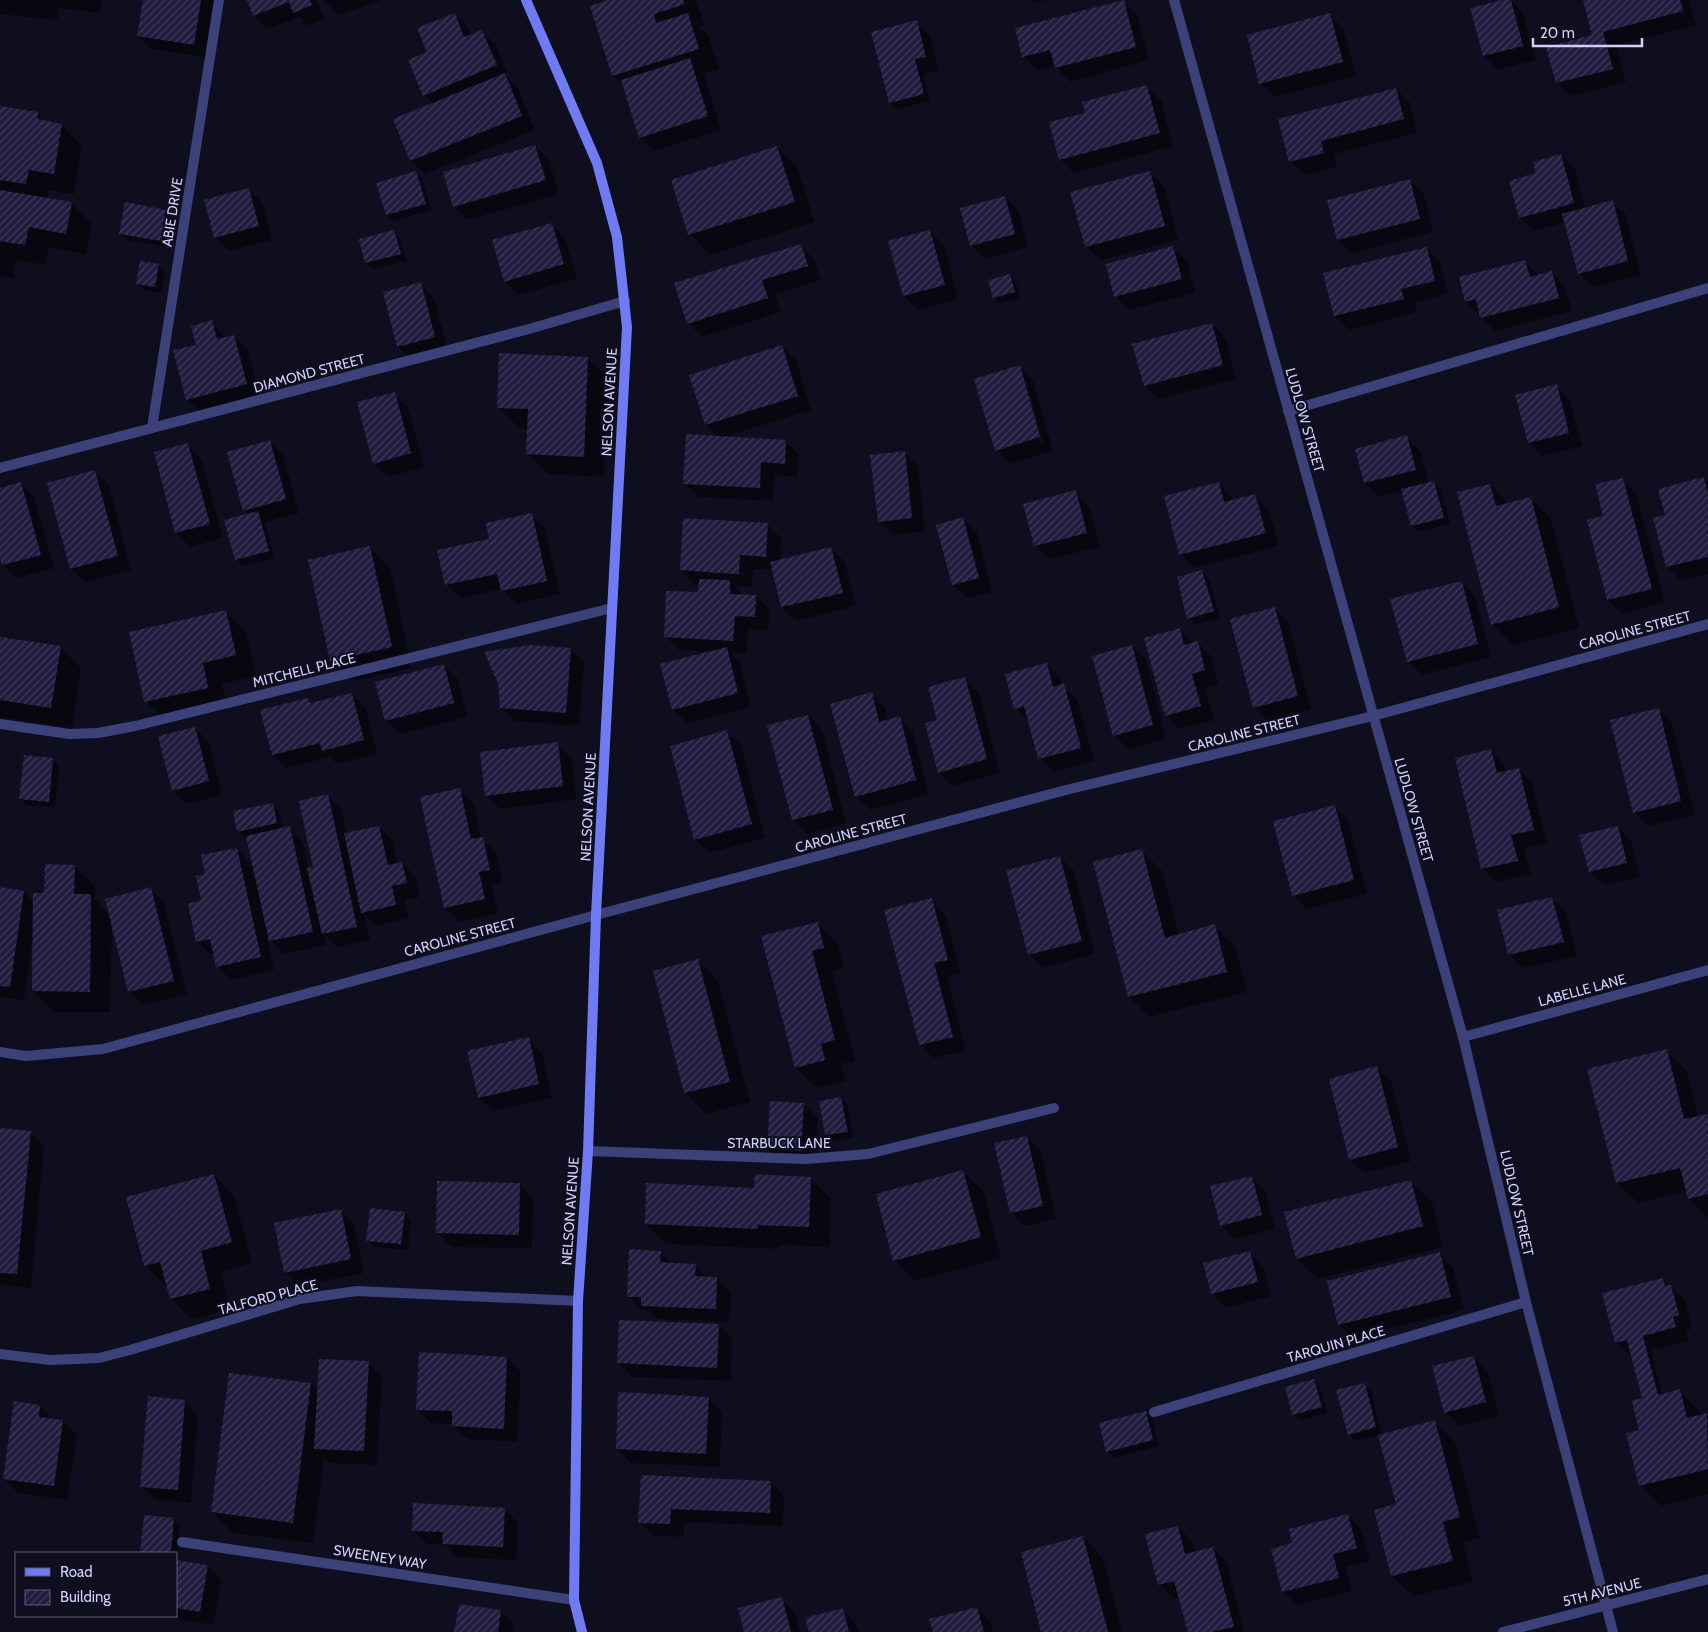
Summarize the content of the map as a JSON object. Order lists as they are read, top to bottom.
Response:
{
  "streets": {
    "street": [
      "ABIE DRIVE",
      "DIAMOND STREET",
      "NELSON AVENUE",
      "LUDLOW STREET",
      "CAROLINE STREET",
      "MITCHELL PLACE",
      "LABELLE LANE",
      "STARBUCK LANE",
      "TALFORD PLACE",
      "TARQUIN PLACE",
      "SWEENEY WAY",
      "5TH AVENUE"
    ]
  },
  "crossings": [
    ["ABIE DRIVE", "DIAMOND STREET"],
    ["DIAMOND STREET", "NELSON AVENUE"],
    ["NELSON AVENUE", "CAROLINE STREET"],
    ["NELSON AVENUE", "MITCHELL PLACE"],
    ["NELSON AVENUE", "STARBUCK LANE"],
    ["NELSON AVENUE", "TALFORD PLACE"],
    ["NELSON AVENUE", "SWEENEY WAY"],
    ["LUDLOW STREET", "CAROLINE STREET"],
    ["LUDLOW STREET", "LABELLE LANE"],
    ["LUDLOW STREET", "TARQUIN PLACE"],
    ["LUDLOW STREET", "5TH AVENUE"]
  ],
  "legend": ["Road", "Building"],
  "scale_bar": "20 m"
}
